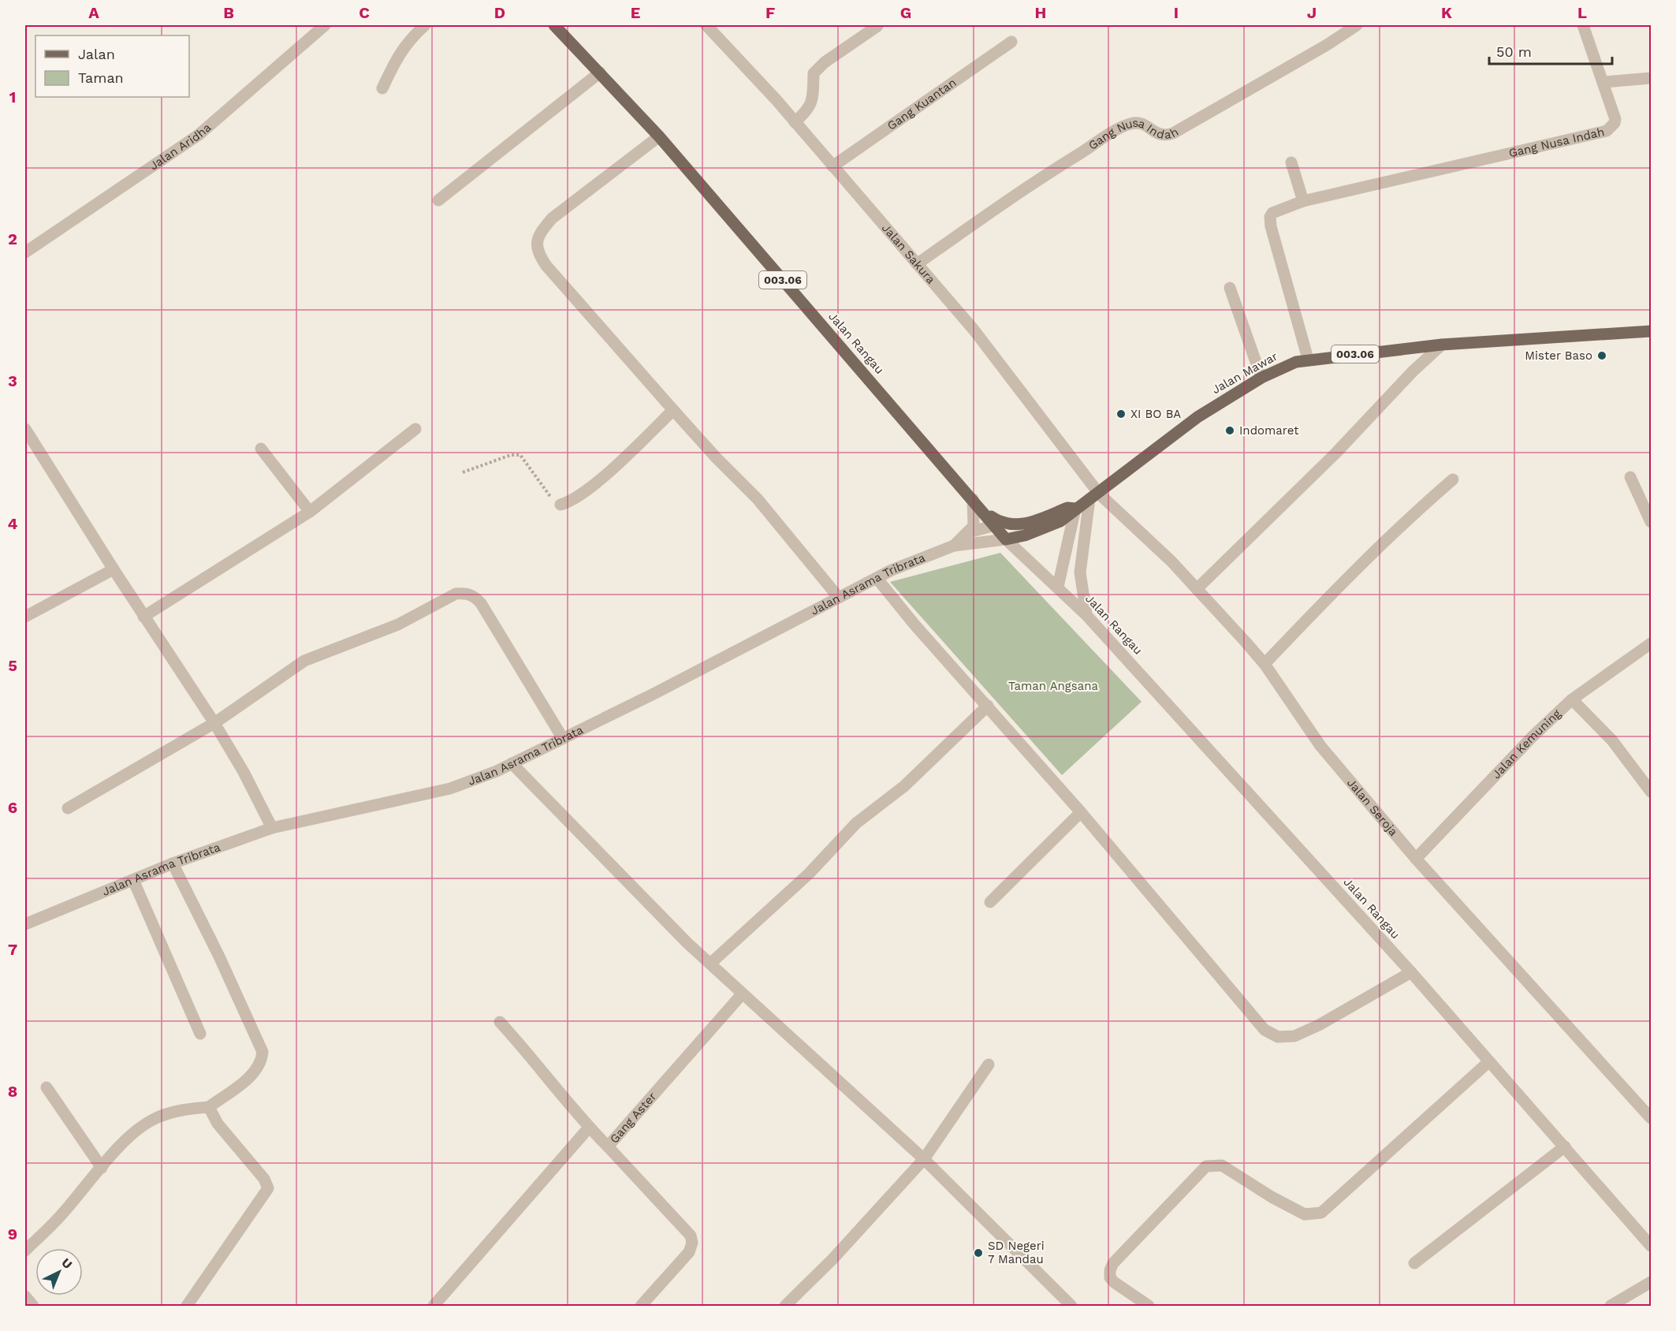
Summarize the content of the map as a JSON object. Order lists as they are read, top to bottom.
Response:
{
  "streets": {
    "main road": ["003.06", "Jalan Rangau", "Jalan Mawar"],
    "street": [
      "Gang Kuantan",
      "Gang Nusa Indah",
      "Jalan Aridha",
      "Jalan Sakura",
      "Jalan Asrama Tribrata",
      "Jalan Kemuning",
      "Jalan Seroja",
      "Gang Aster"
    ]
  },
  "crossings": [
    ["Gang Kuantan", "Jalan Sakura"],
    ["Gang Nusa Indah", "Jalan Sakura"],
    ["Jalan Sakura", "Jalan Mawar"],
    ["Jalan Sakura", "Jalan Seroja"],
    ["003.06", "Jalan Rangau"],
    ["003.06", "Jalan Mawar"],
    ["Jalan Rangau", "Jalan Mawar"],
    ["Jalan Rangau", "Jalan Asrama Tribrata"],
    ["Jalan Mawar", "Jalan Asrama Tribrata"],
    ["Jalan Mawar", "Jalan Seroja"],
    ["Jalan Kemuning", "Jalan Seroja"]
  ],
  "parks": ["Taman Angsana"],
  "places": [
    "Mister Baso",
    "XI BO BA",
    "Indomaret",
    "SD Negeri 7 Mandau"
  ],
  "legend": ["Jalan", "Taman"],
  "scale_bar": "50 m",
  "north": "top right",
  "grid": {
    "columns": [
      "A",
      "B",
      "C",
      "D",
      "E",
      "F",
      "G",
      "H",
      "I",
      "J",
      "K",
      "L"
    ],
    "rows": [
      "1",
      "2",
      "3",
      "4",
      "5",
      "6",
      "7",
      "8",
      "9"
    ]
  }
}
